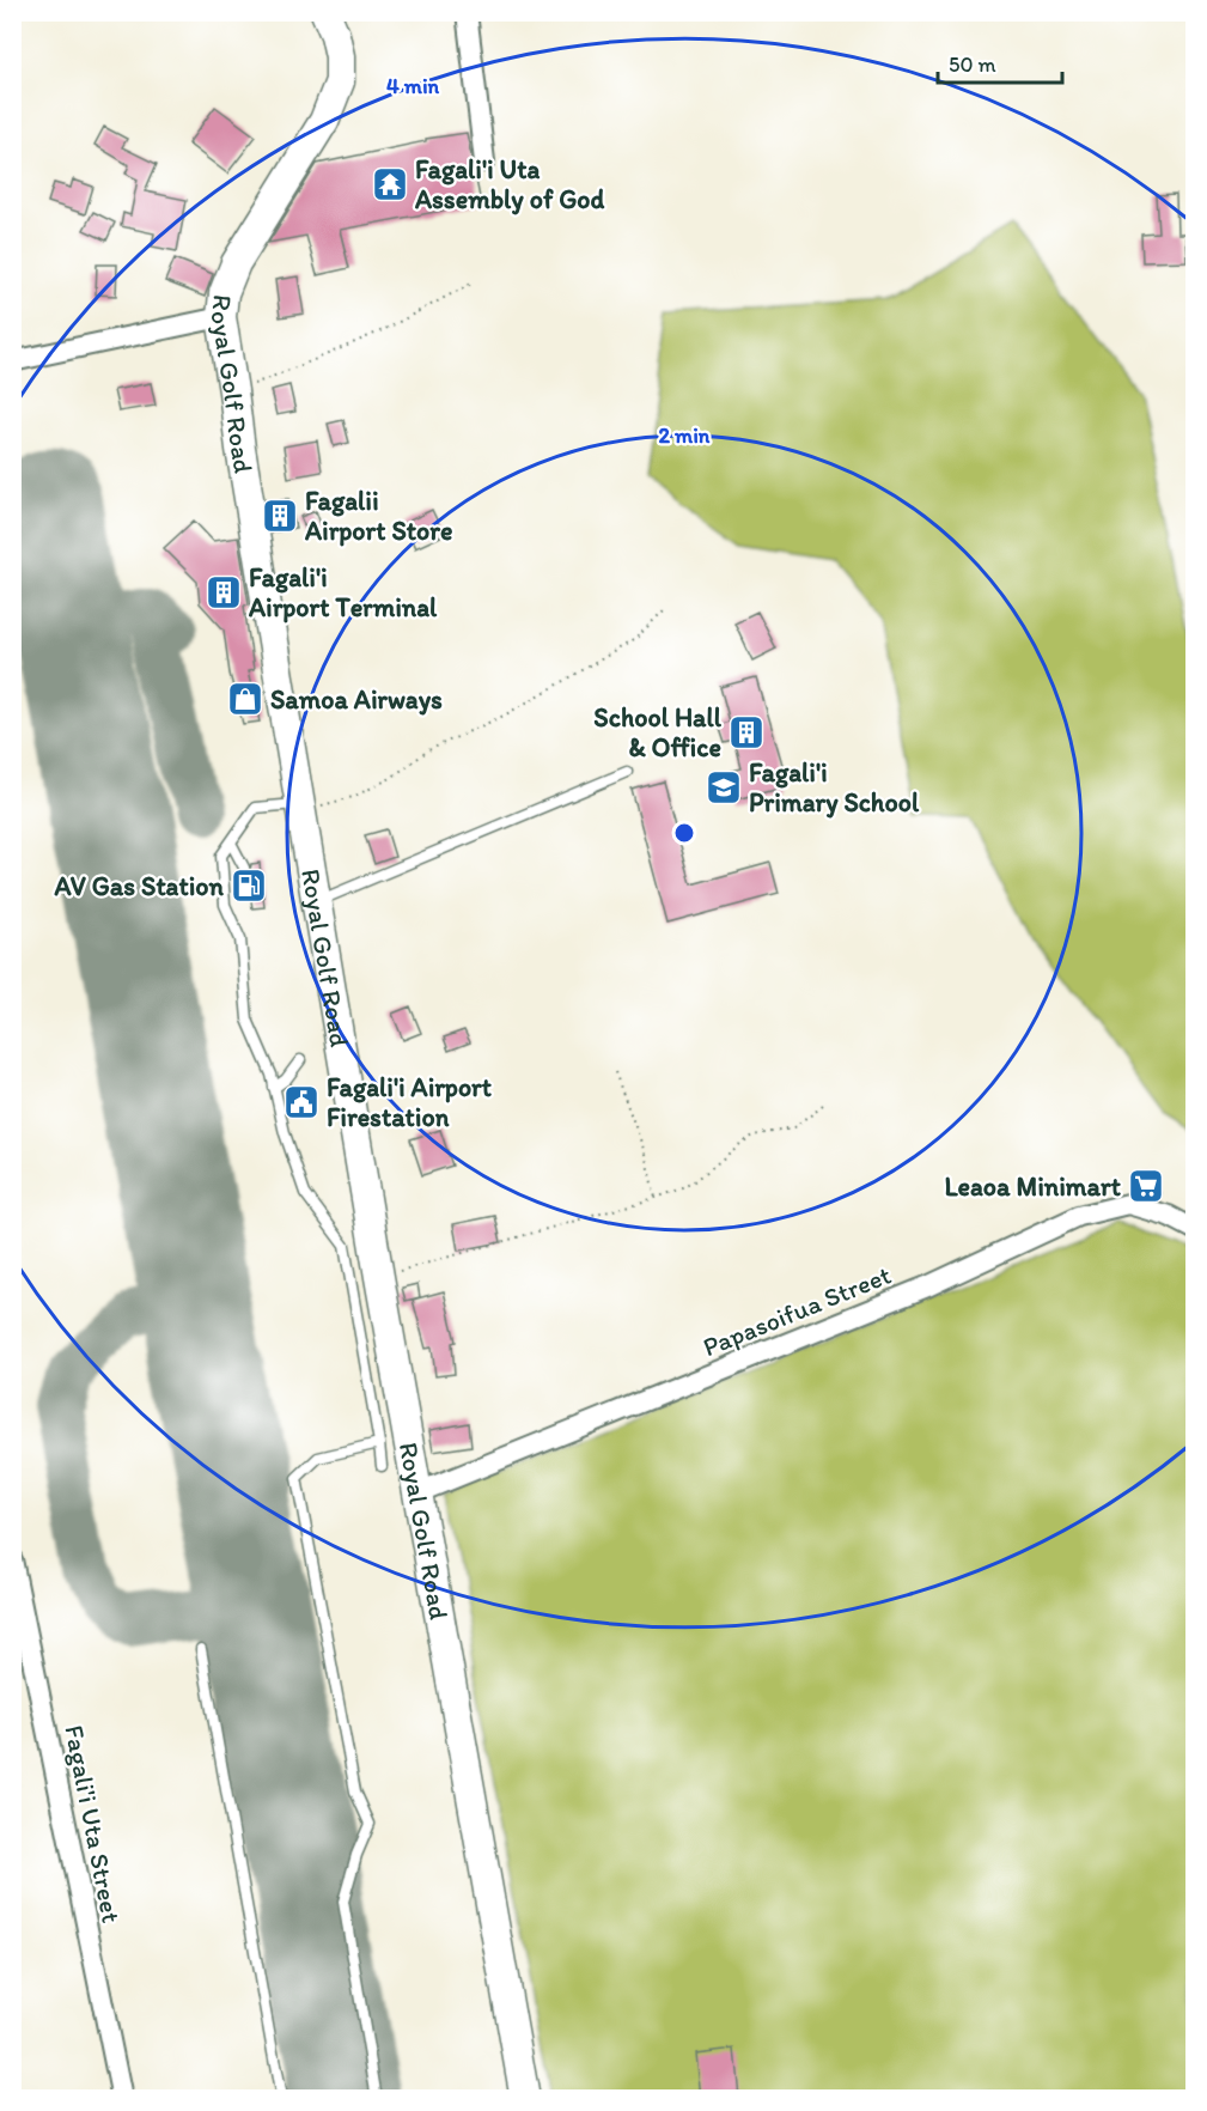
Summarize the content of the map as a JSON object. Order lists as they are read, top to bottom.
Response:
{
  "streets": {
    "main road": ["Royal Golf Road"],
    "street": ["Papasoifua Street", "Fagali'i Uta Street"]
  },
  "crossings": [
    ["Royal Golf Road", "Papasoifua Street"]
  ],
  "places": {
    "temple": ["Fagali'i Uta Assembly of God"],
    "building": ["Fagalii Airport Store", "Fagali'i Airport Terminal", "School Hall & Office"],
    "shop": ["Samoa Airways"],
    "school or university": ["Fagali'i Primary School"],
    "fuel station": ["AV Gas Station"],
    "public building": ["Fagali'i Airport Firestation"],
    "supermarket": ["Leaoa Minimart"]
  },
  "scale_bar": "50 m",
  "rings": ["4 min", "2 min"]
}
